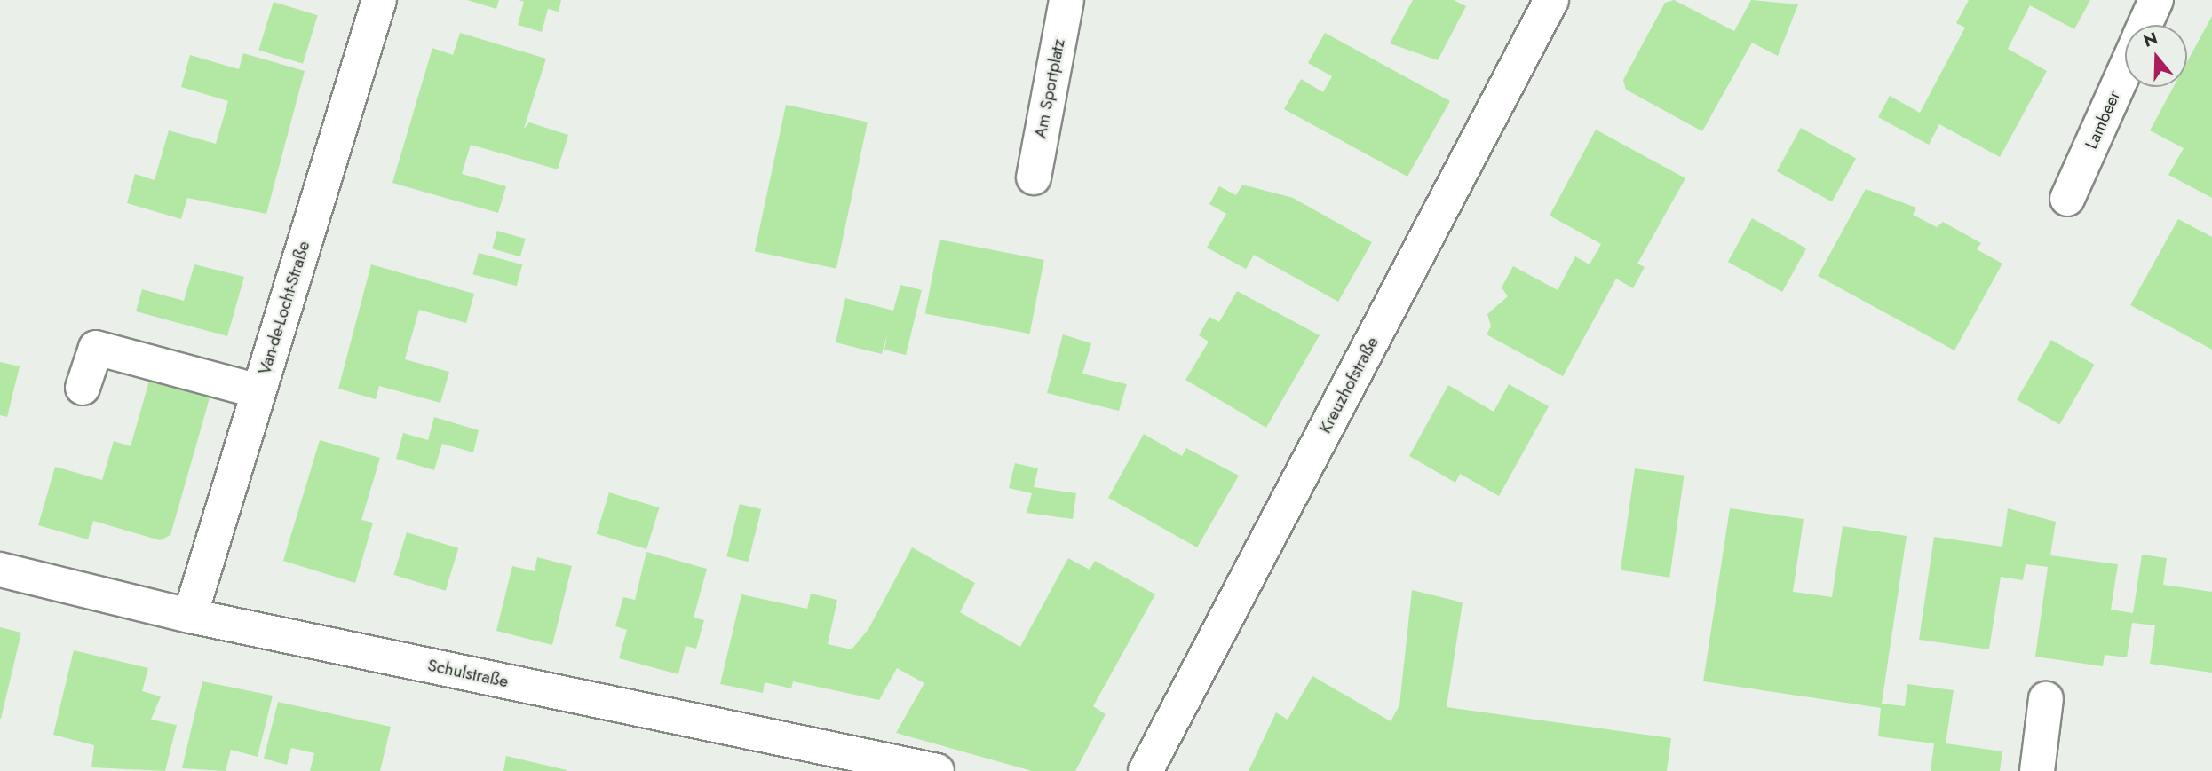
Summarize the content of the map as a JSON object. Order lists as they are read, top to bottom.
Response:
{
  "streets": {
    "street": [
      "Am Sportplatz",
      "Lambeer",
      "Van-de-Locht-Straße",
      "Kreuzhofstraße",
      "Schulstraße"
    ]
  },
  "crossings": [
    ["Van-de-Locht-Straße", "Schulstraße"]
  ],
  "north": "top"
}
